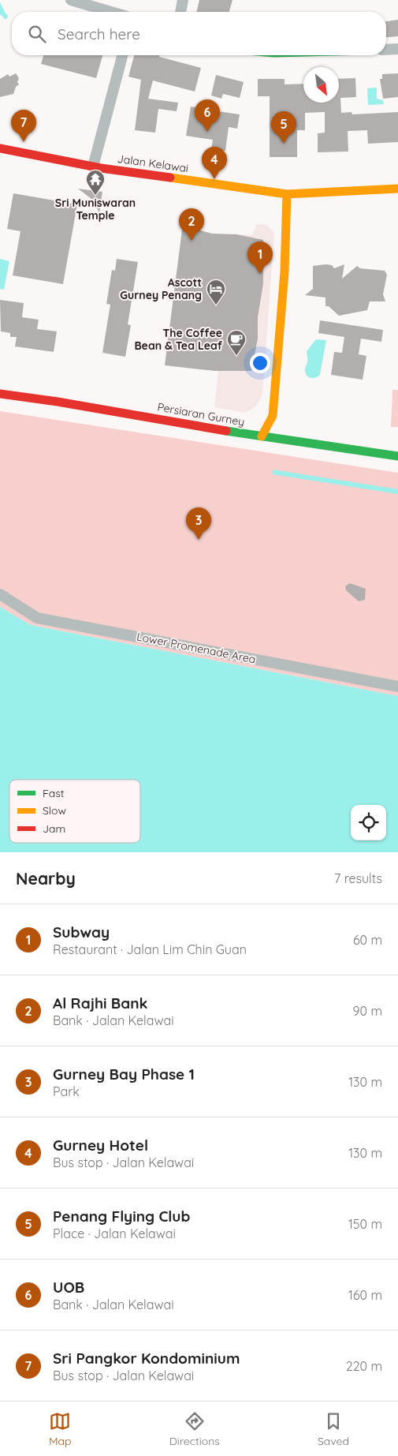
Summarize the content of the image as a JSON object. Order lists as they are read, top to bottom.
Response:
{
  "streets": {
    "main road": ["Jalan Kelawai", "Persiaran Gurney"],
    "street": ["Lower Promenade Area"]
  },
  "places": {
    "temple": ["Sri Muniswaran Temple"],
    "hotel": ["Ascott Gurney Penang"],
    "cafe": ["The Coffee Bean & Tea Leaf"]
  },
  "legend": ["Fast", "Slow", "Jam"],
  "north": "bottom right",
  "page": {
    "search": "Search here",
    "pins": [
      "6",
      "7",
      "5",
      "4",
      "2",
      "1",
      "3"
    ],
    "heading": ["Nearby", "7 results"],
    "list": [
      {
        "mark": "1",
        "name": "Subway",
        "note": "Restaurant · Jalan Lim Chin Guan",
        "value": "60 m"
      },
      {
        "mark": "2",
        "name": "Al Rajhi Bank",
        "note": "Bank · Jalan Kelawai",
        "value": "90 m"
      },
      {
        "mark": "3",
        "name": "Gurney Bay Phase 1",
        "note": "Park",
        "value": "130 m"
      },
      {
        "mark": "4",
        "name": "Gurney Hotel",
        "note": "Bus stop · Jalan Kelawai",
        "value": "130 m"
      },
      {
        "mark": "5",
        "name": "Penang Flying Club",
        "note": "Place · Jalan Kelawai",
        "value": "150 m"
      },
      {
        "mark": "6",
        "name": "UOB",
        "note": "Bank · Jalan Kelawai",
        "value": "160 m"
      },
      {
        "mark": "7",
        "name": "Sri Pangkor Kondominium",
        "note": "Bus stop · Jalan Kelawai",
        "value": "220 m"
      }
    ],
    "nav": ["Map", "Directions", "Saved"]
  }
}
